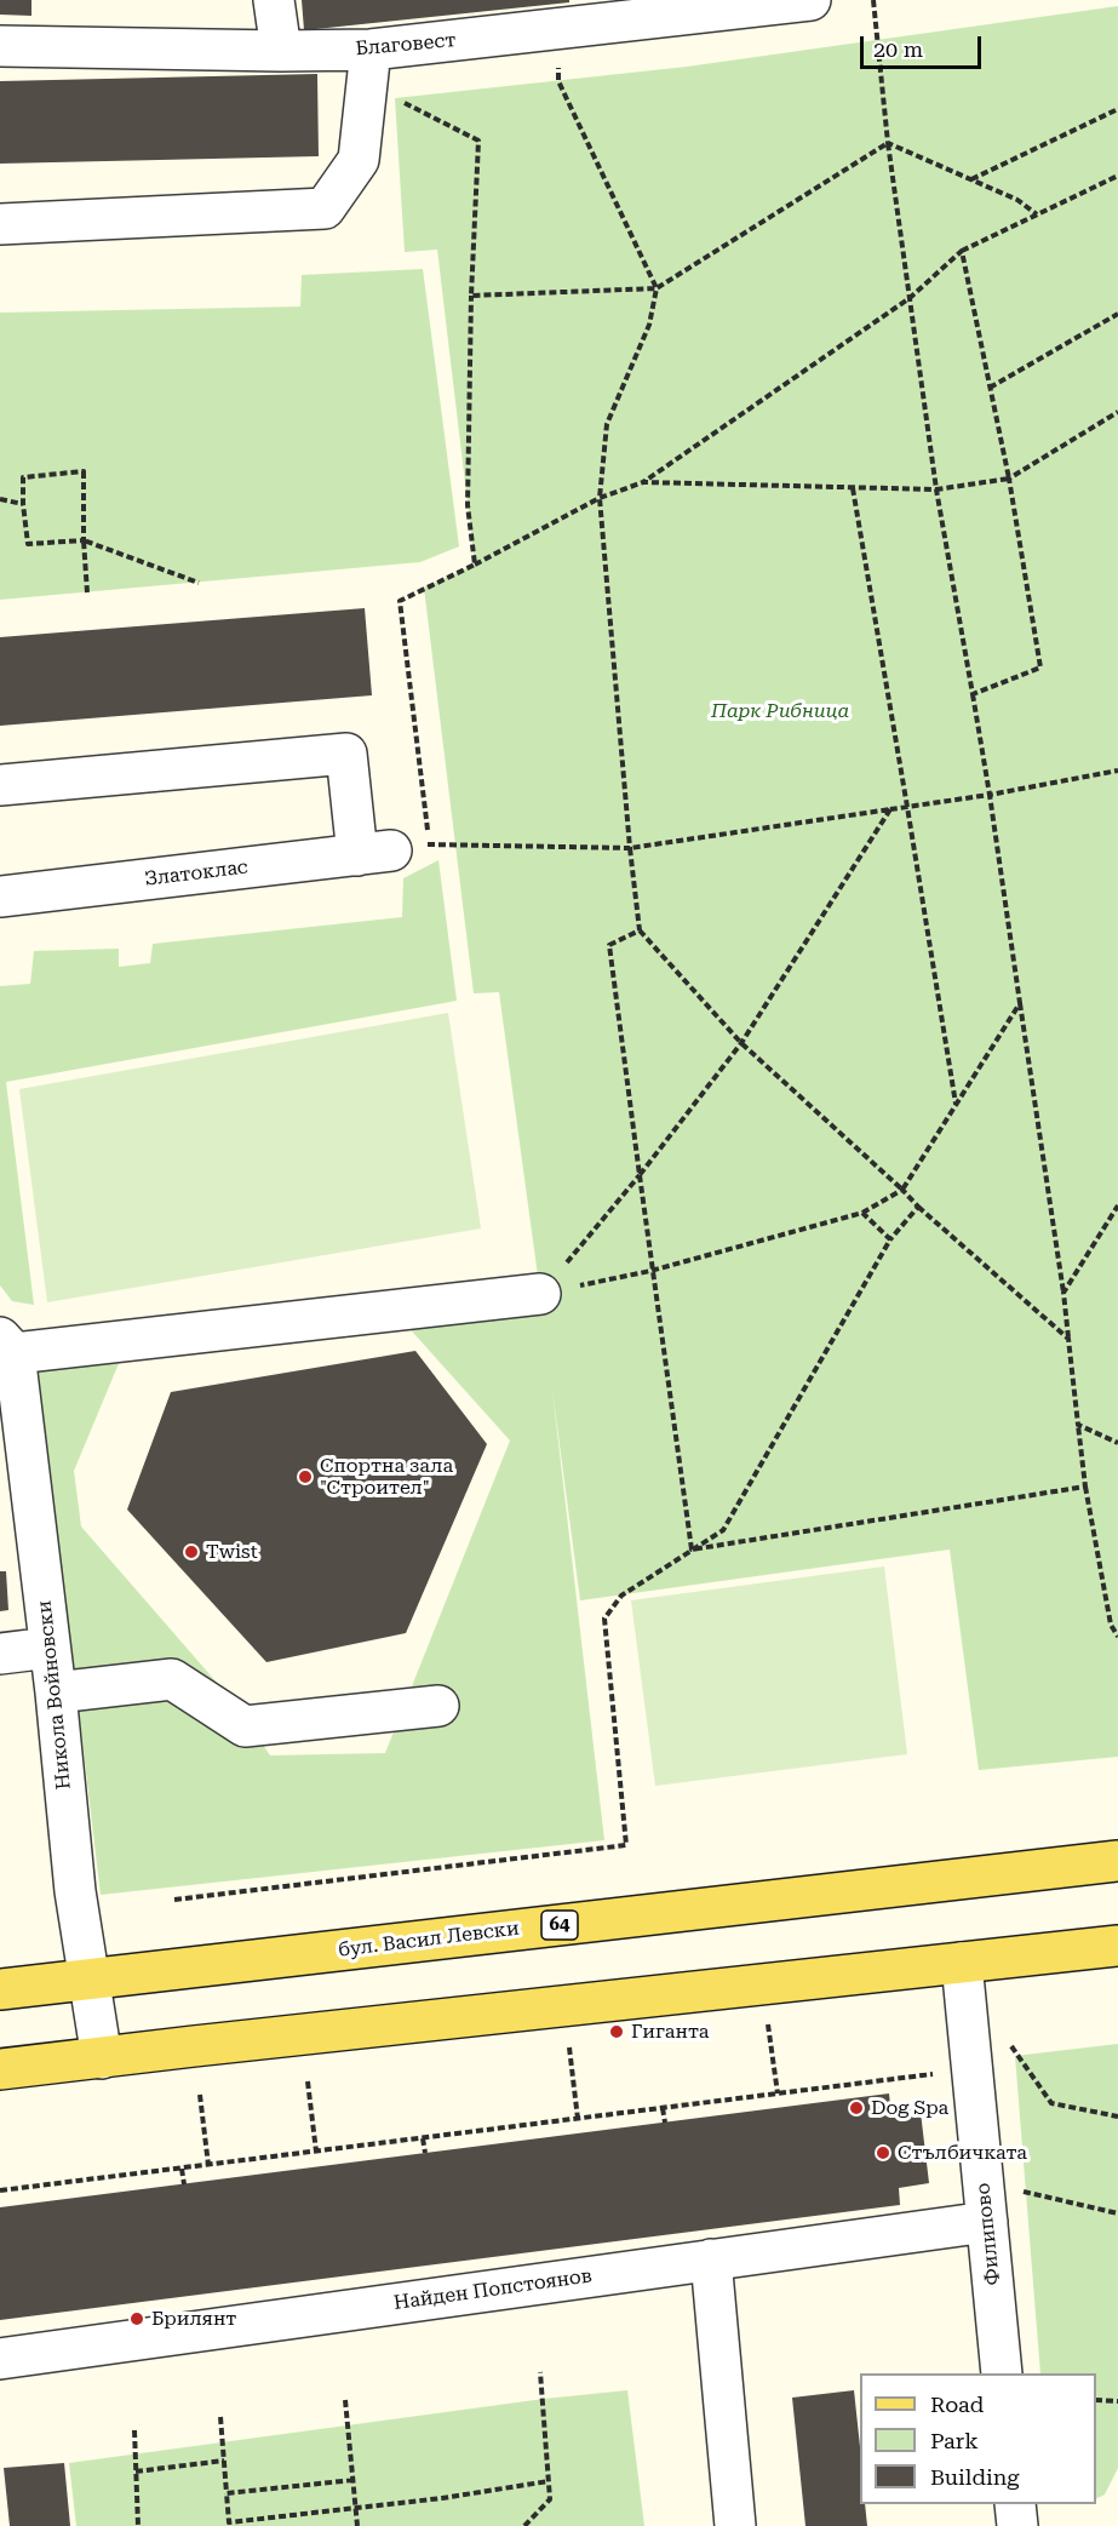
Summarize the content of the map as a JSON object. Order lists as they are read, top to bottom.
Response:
{
  "streets": {
    "main road": ["64", "бул. Васил Левски"],
    "street": [
      "Благовест",
      "Златоклас",
      "Никола Войновски",
      "Филипово",
      "Найден Попстоянов"
    ]
  },
  "crossings": [
    ["Никола Войновски", "бул. Васил Левски"],
    ["Филипово", "Найден Попстоянов"]
  ],
  "parks": ["Парк Рибница"],
  "places": [
    "Спортна зала \"Строител\"",
    "Twist",
    "Гиганта",
    "Dog Spa",
    "Стълбичката",
    "Брилянт"
  ],
  "legend": ["Road", "Park", "Building"],
  "scale_bar": "20 m"
}
